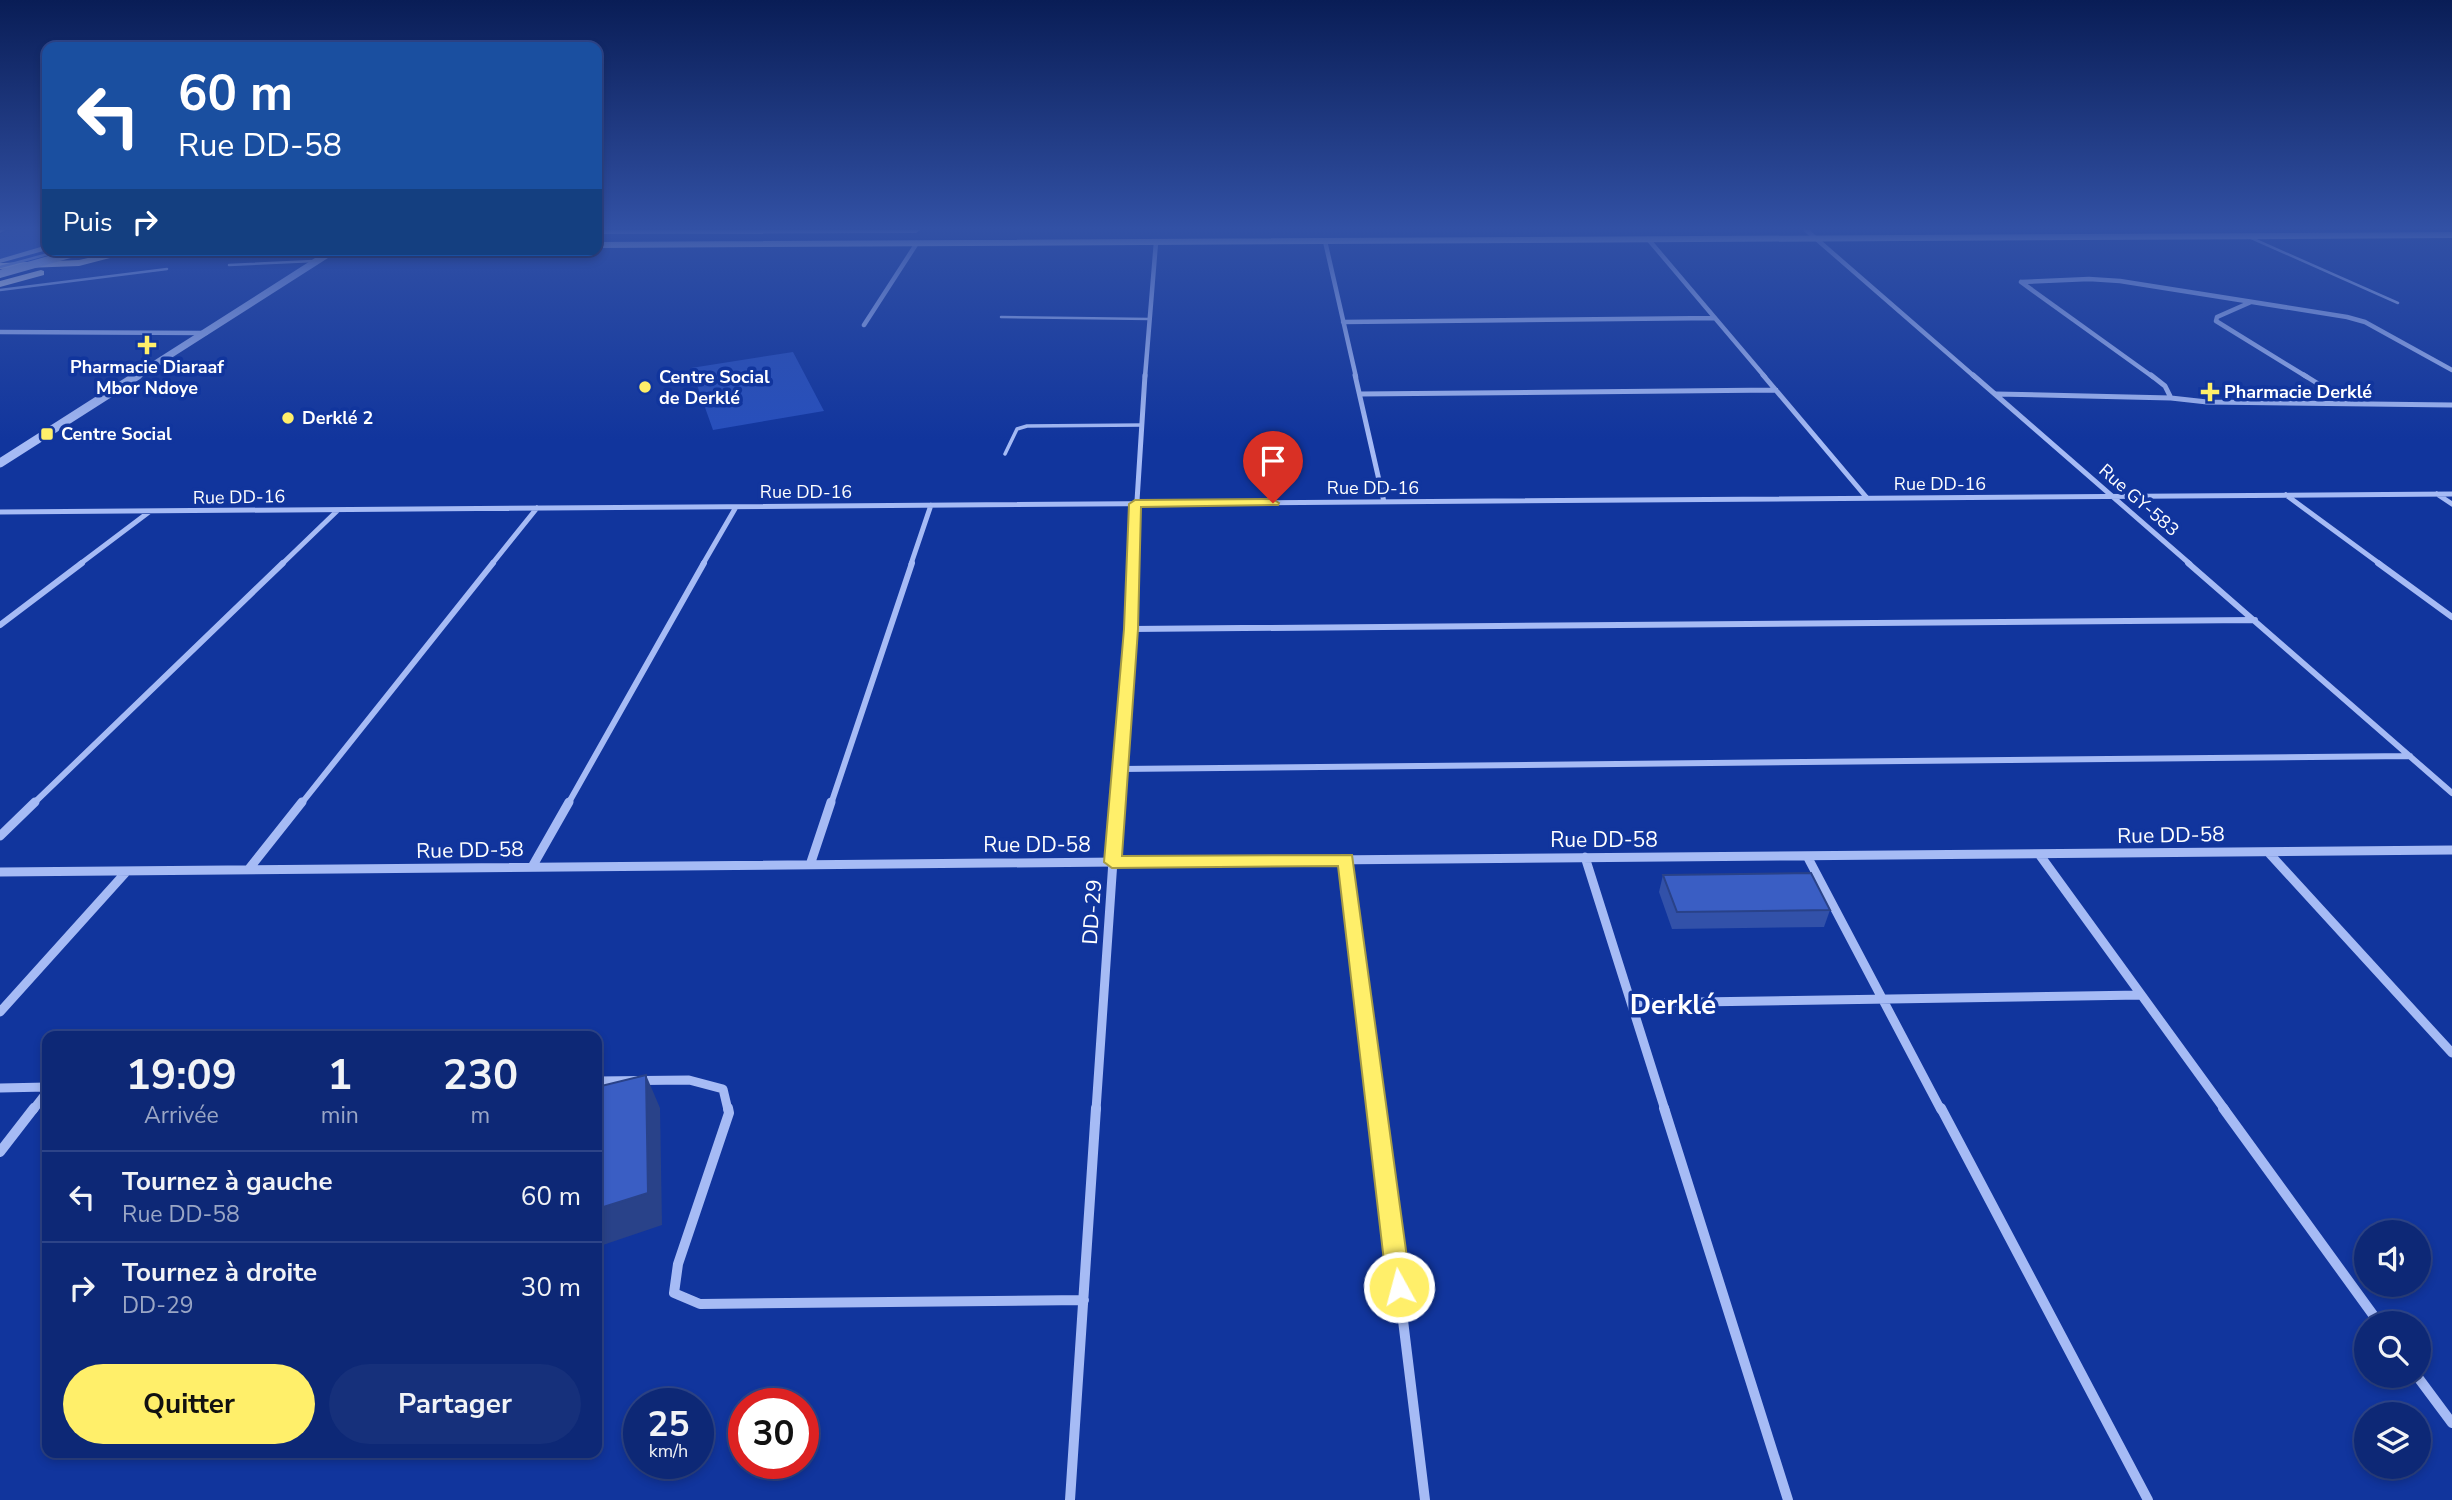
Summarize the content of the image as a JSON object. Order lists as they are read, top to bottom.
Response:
{
  "streets": {
    "street": [
      "Rue DD-16",
      "Rue GY-583",
      "Rue DD-58",
      "DD-29"
    ]
  },
  "crossings": [
    ["Rue DD-16", "Rue GY-583"],
    ["Rue DD-16", "DD-29"],
    ["Rue DD-58", "DD-29"]
  ],
  "districts": ["Derklé"],
  "places": {
    "health": ["Pharmacie Diaraaf Mbor Ndoye", "Pharmacie Derklé"],
    "other": ["Centre Social de Derklé", "Derklé 2"],
    "transit": ["Centre Social"]
  },
  "page": {
    "turn": ["60 m", "Rue DD-58"],
    "then": "Puis",
    "eta": [
      "19:09",
      "Arrivée",
      "1",
      "min",
      "230",
      "m"
    ],
    "list": [
      {
        "name": "Tournez à gauche",
        "note": "Rue DD-58",
        "value": "60 m"
      },
      {
        "name": "Tournez à droite",
        "note": "DD-29",
        "value": "30 m"
      }
    ],
    "buttons": ["Quitter", "Partager"],
    "speed": "25 km/h",
    "limit": "30"
  }
}
